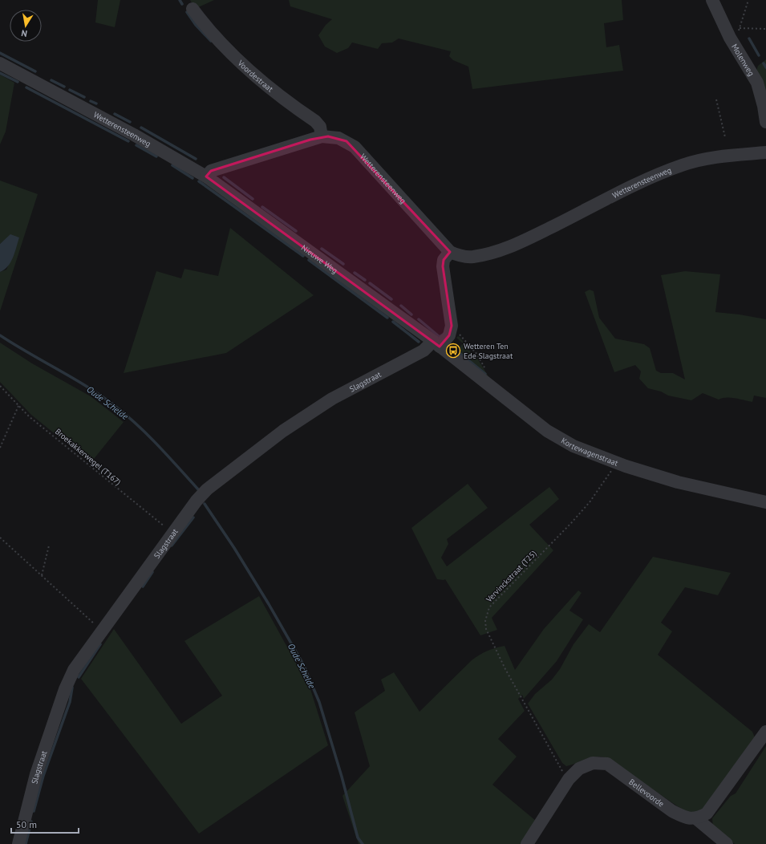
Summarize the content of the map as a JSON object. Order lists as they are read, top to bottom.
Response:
{
  "streets": {
    "street": [
      "Molenweg",
      "Voordestraat",
      "Wetterensteenweg",
      "Nieuwe Weg",
      "Slagstraat",
      "Kortewagenstraat",
      "Bellevoorde"
    ],
    "path": ["Broekakkerwegel (T167)", "Vervinckstraat (T25)"]
  },
  "crossings": [
    ["Voordestraat", "Wetterensteenweg"],
    ["Wetterensteenweg", "Nieuwe Weg"],
    ["Nieuwe Weg", "Slagstraat"],
    ["Nieuwe Weg", "Kortewagenstraat"],
    ["Slagstraat", "Kortewagenstraat"],
    ["Slagstraat", "Broekakkerwegel (T167)"],
    ["Kortewagenstraat", "Vervinckstraat (T25)"],
    ["Vervinckstraat (T25)", "Bellevoorde"]
  ],
  "water": ["Oude Schelde"],
  "places": {
    "bus stop": ["Wetteren Ten Ede Slagstraat"]
  },
  "scale_bar": "50 m",
  "north": "bottom"
}
